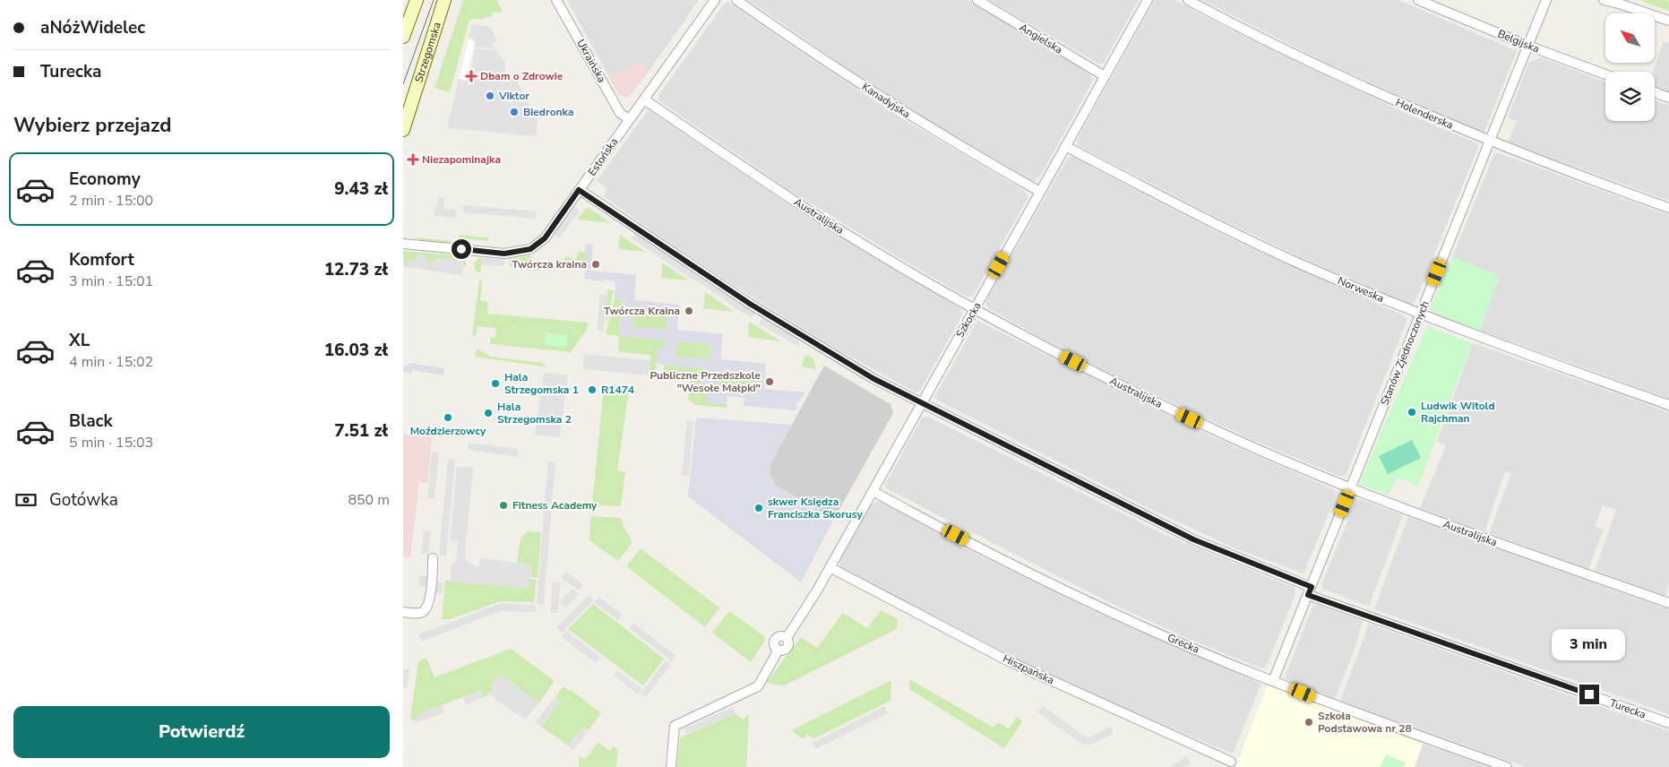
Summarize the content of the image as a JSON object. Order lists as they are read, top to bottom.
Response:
{
  "streets": {
    "main road": ["Strzegomska"],
    "street": [
      "Angielska",
      "Belgijska",
      "Ukraińska",
      "Kanadyjska",
      "Holenderska",
      "Estońska",
      "Australijska",
      "Norweska",
      "Szkocka",
      "Stanów Zjednoczonych",
      "Grecka",
      "Hiszpańska",
      "Turecka"
    ]
  },
  "crossings": [
    ["Angielska", "Szkocka"],
    ["Belgijska", "Stanów Zjednoczonych"],
    ["Ukraińska", "Estońska"],
    ["Kanadyjska", "Szkocka"],
    ["Holenderska", "Stanów Zjednoczonych"],
    ["Estońska", "Australijska"],
    ["Estońska", "Turecka"],
    ["Australijska", "Szkocka"],
    ["Australijska", "Stanów Zjednoczonych"],
    ["Norweska", "Szkocka"],
    ["Norweska", "Stanów Zjednoczonych"],
    ["Szkocka", "Grecka"],
    ["Szkocka", "Hiszpańska"],
    ["Szkocka", "Turecka"],
    ["Stanów Zjednoczonych", "Grecka"],
    ["Stanów Zjednoczonych", "Turecka"]
  ],
  "places": {
    "health": ["Dbam o Zdrowie", "Niezapominajka"],
    "other": [
      "Viktor",
      "Biedronka",
      "Twórcza kraina",
      "Twórcza Kraina",
      "Publiczne Przedszkole \"Wesołe Małpki\"",
      "Hala Strzegomska 1",
      "R1474",
      "Ludwik Witold Rajchman",
      "Hala Strzegomska 2",
      "Moździerzowcy",
      "Fitness Academy",
      "skwer Księdza Franciszka Skorusy",
      "Szkoła Podstawowa nr 28"
    ]
  },
  "north": "top left",
  "page": {
    "banner": ["aNóżWidelec", "Turecka"],
    "heading": "Wybierz przejazd",
    "list": [
      {
        "name": "Economy",
        "note": "2 min · 15:00",
        "value": "9.43 zł"
      },
      {
        "name": "Komfort",
        "note": "3 min · 15:01",
        "value": "12.73 zł"
      },
      {
        "name": "XL",
        "note": "4 min · 15:02",
        "value": "16.03 zł"
      },
      {
        "name": "Black",
        "note": "5 min · 15:03",
        "value": "7.51 zł"
      }
    ],
    "pay": ["Gotówka", "850 m"],
    "bubble": "3 min",
    "buttons": "Potwierdź"
  }
}
